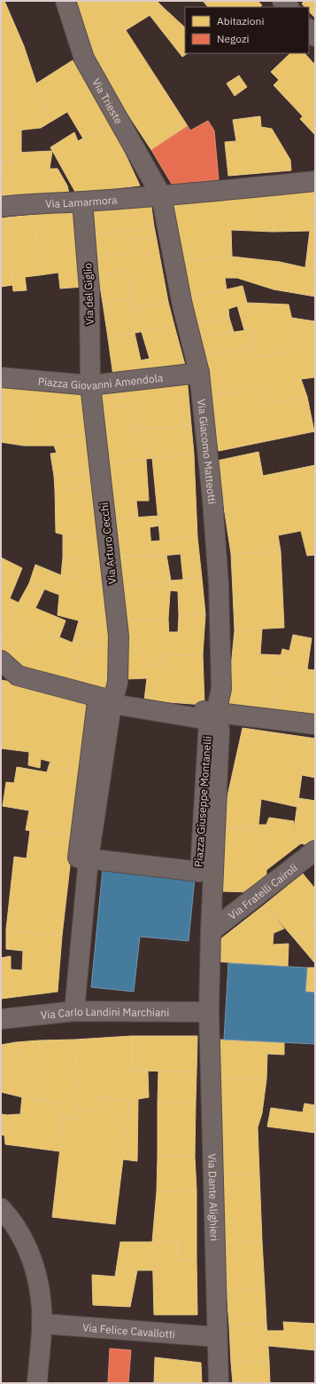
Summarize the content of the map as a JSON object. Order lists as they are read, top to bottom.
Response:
{
  "streets": {
    "street": [
      "Via Trieste",
      "Via Lamarmora",
      "Via del Giglio",
      "Piazza Giovanni Amendola",
      "Via Giacomo Matteotti",
      "Via Arturo Cecchi",
      "Piazza Giuseppe Montanelli",
      "Via Fratelli Cairoli",
      "Via Carlo Landini Marchiani",
      "Via Dante Alighieri",
      "Via Felice Cavallotti"
    ]
  },
  "crossings": [
    ["Via Trieste", "Via Lamarmora"],
    ["Via Trieste", "Via Giacomo Matteotti"],
    ["Via Lamarmora", "Via del Giglio"],
    ["Via Lamarmora", "Via Giacomo Matteotti"],
    ["Via del Giglio", "Piazza Giovanni Amendola"],
    ["Via del Giglio", "Via Arturo Cecchi"],
    ["Piazza Giovanni Amendola", "Via Giacomo Matteotti"],
    ["Piazza Giovanni Amendola", "Via Arturo Cecchi"],
    ["Via Giacomo Matteotti", "Piazza Giuseppe Montanelli"],
    ["Via Arturo Cecchi", "Piazza Giuseppe Montanelli"],
    ["Piazza Giuseppe Montanelli", "Via Fratelli Cairoli"],
    ["Piazza Giuseppe Montanelli", "Via Carlo Landini Marchiani"],
    ["Piazza Giuseppe Montanelli", "Via Dante Alighieri"],
    ["Via Carlo Landini Marchiani", "Via Dante Alighieri"],
    ["Via Dante Alighieri", "Via Felice Cavallotti"]
  ],
  "legend": ["Abitazioni", "Negozi"]
}
